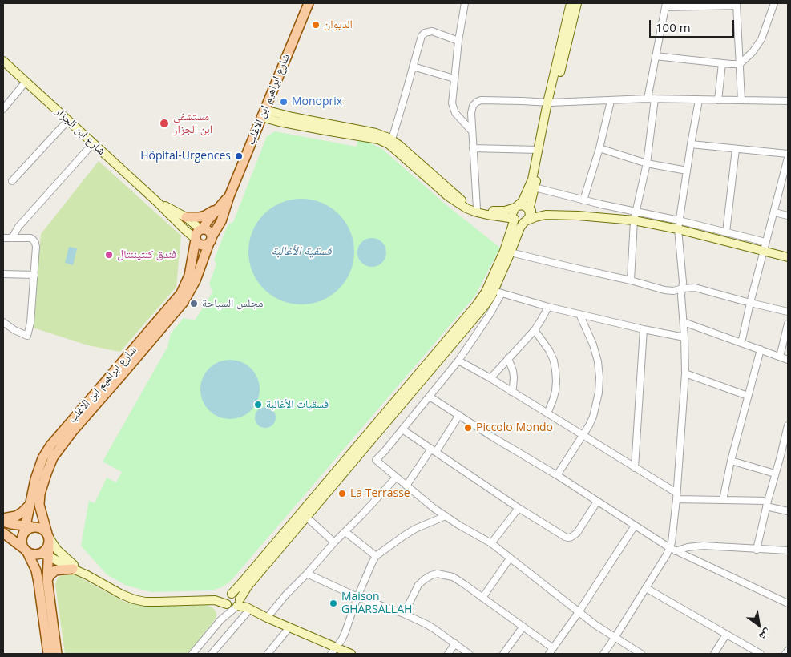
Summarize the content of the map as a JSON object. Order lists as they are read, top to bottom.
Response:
{
  "streets": {
    "main road": ["شارع ابراهيم ابن الاغلب"],
    "street": ["شارع ابن الجزار"]
  },
  "crossings": [
    ["شارع ابراهيم ابن الاغلب", "شارع ابن الجزار"]
  ],
  "water": ["فسقية الأغالبة"],
  "places": [
    "الديوان",
    "Monoprix",
    "مستشفى ابن الجزار",
    "Hôpital-Urgences",
    "فندق كنتيننتال",
    "مجلس السياحة",
    "فسقيات الأغالبة",
    "Piccolo Mondo",
    "La Terrasse",
    "Maison GHARSALLAH"
  ],
  "scale_bar": "100 m",
  "north": "bottom right"
}
